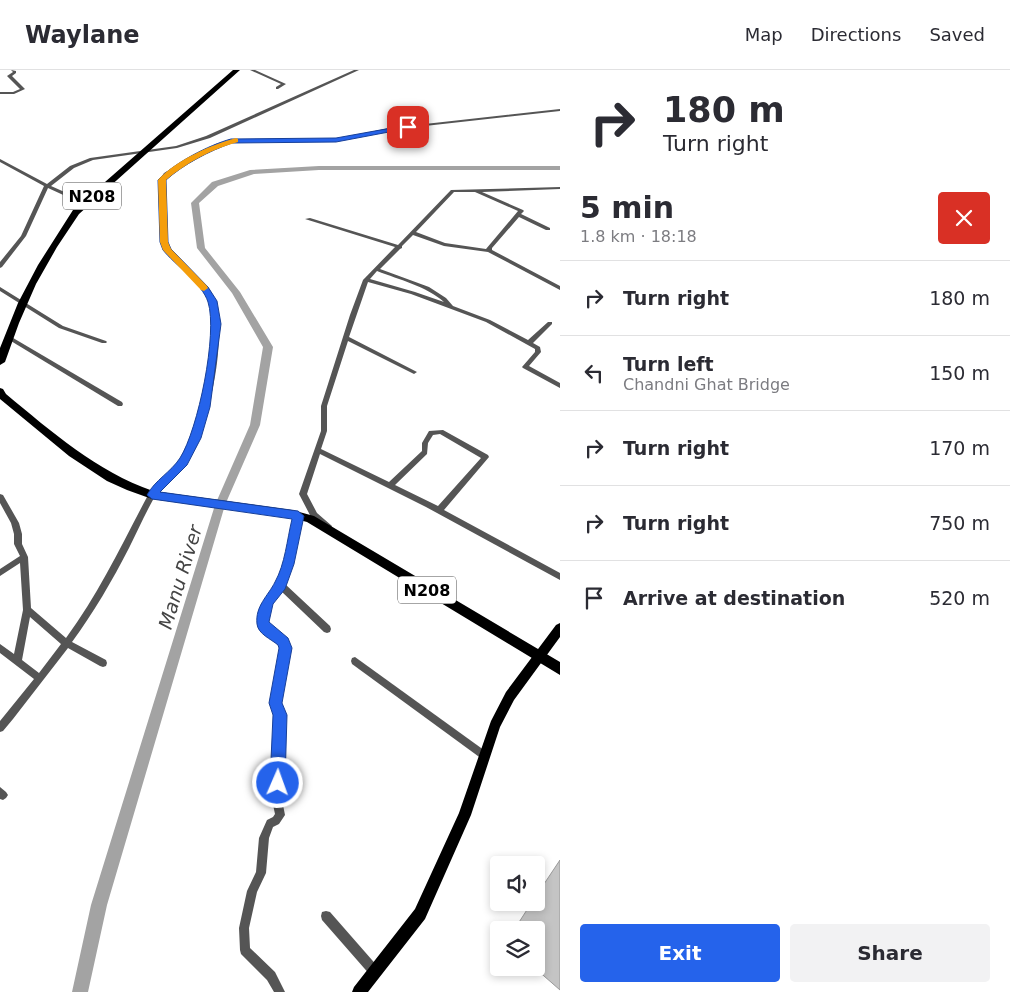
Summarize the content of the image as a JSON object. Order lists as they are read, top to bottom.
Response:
{
  "streets": {
    "highway": ["N208"]
  },
  "water": ["Manu River"],
  "page": {
    "header": "Waylane",
    "nav": ["Map", "Directions", "Saved"],
    "turn": ["180 m", "Turn right"],
    "heading": ["5 min", "1.8 km · 18:18"],
    "list": [
      {
        "name": "Turn right",
        "value": "180 m"
      },
      {
        "name": "Turn left",
        "note": "Chandni Ghat Bridge",
        "value": "150 m"
      },
      {
        "name": "Turn right",
        "value": "170 m"
      },
      {
        "name": "Turn right",
        "value": "750 m"
      },
      {
        "name": "Arrive at destination",
        "value": "520 m"
      }
    ],
    "buttons": ["Exit", "Share"]
  }
}
